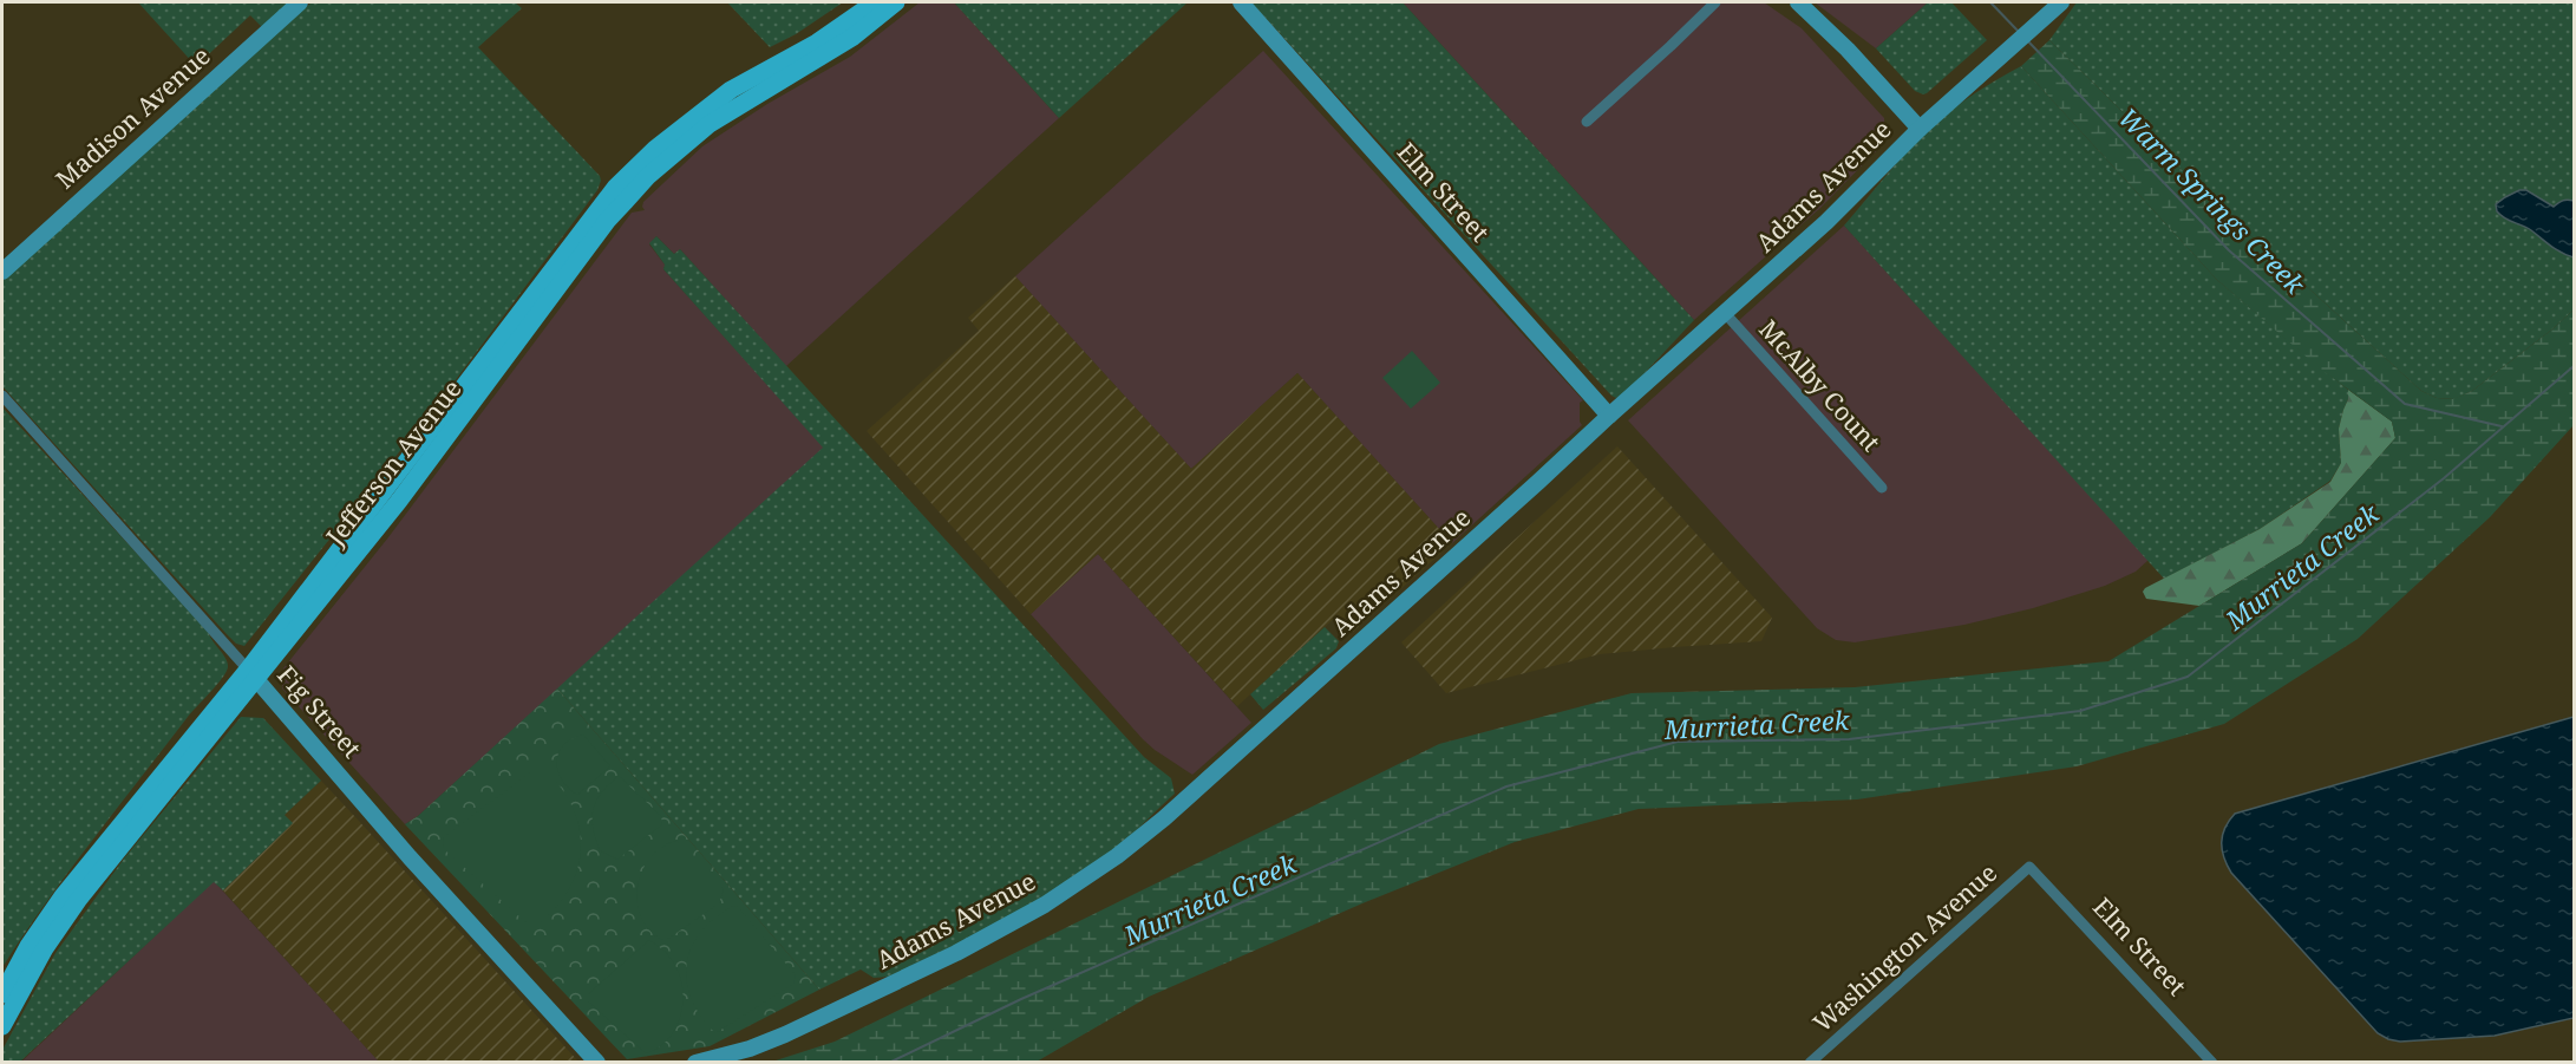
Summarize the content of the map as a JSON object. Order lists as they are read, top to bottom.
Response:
{
  "streets": {
    "main road": ["Jefferson Avenue"],
    "street": [
      "Madison Avenue",
      "Adams Avenue",
      "Elm Street",
      "McAlby Count",
      "Fig Street",
      "Washington Avenue"
    ]
  },
  "crossings": [
    ["Adams Avenue", "Elm Street"],
    ["Adams Avenue", "McAlby Count"],
    ["Elm Street", "Washington Avenue"],
    ["Jefferson Avenue", "Fig Street"]
  ],
  "water": ["Warm Springs Creek", "Murrieta Creek"]
}
